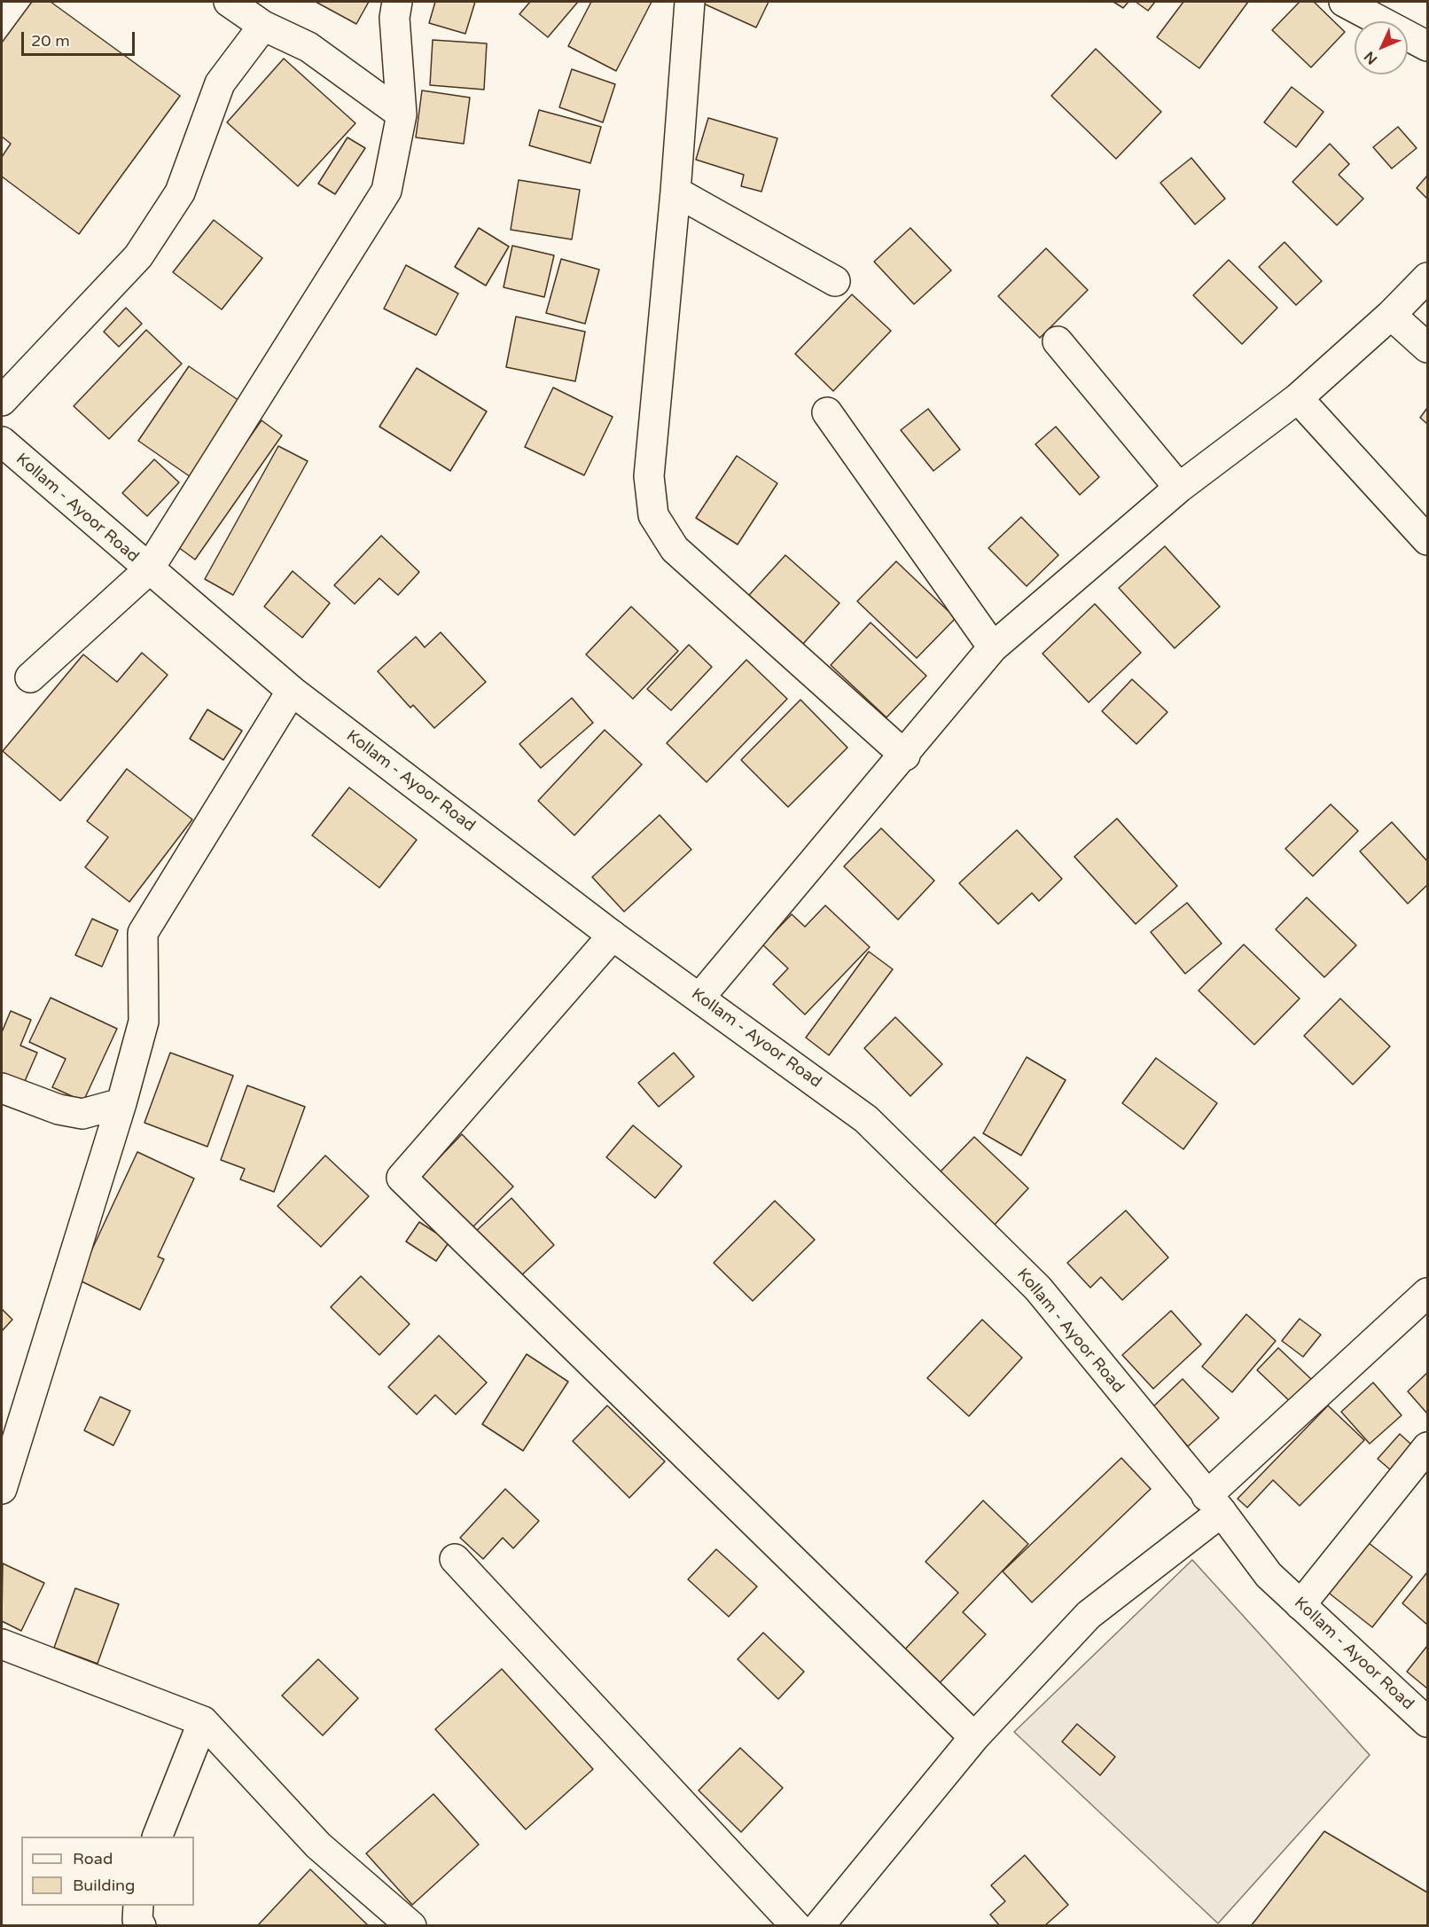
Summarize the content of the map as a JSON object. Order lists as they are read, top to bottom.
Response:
{
  "streets": {
    "street": ["Kollam - Ayoor Road"]
  },
  "legend": ["Road", "Building"],
  "scale_bar": "20 m",
  "north": "bottom left"
}
